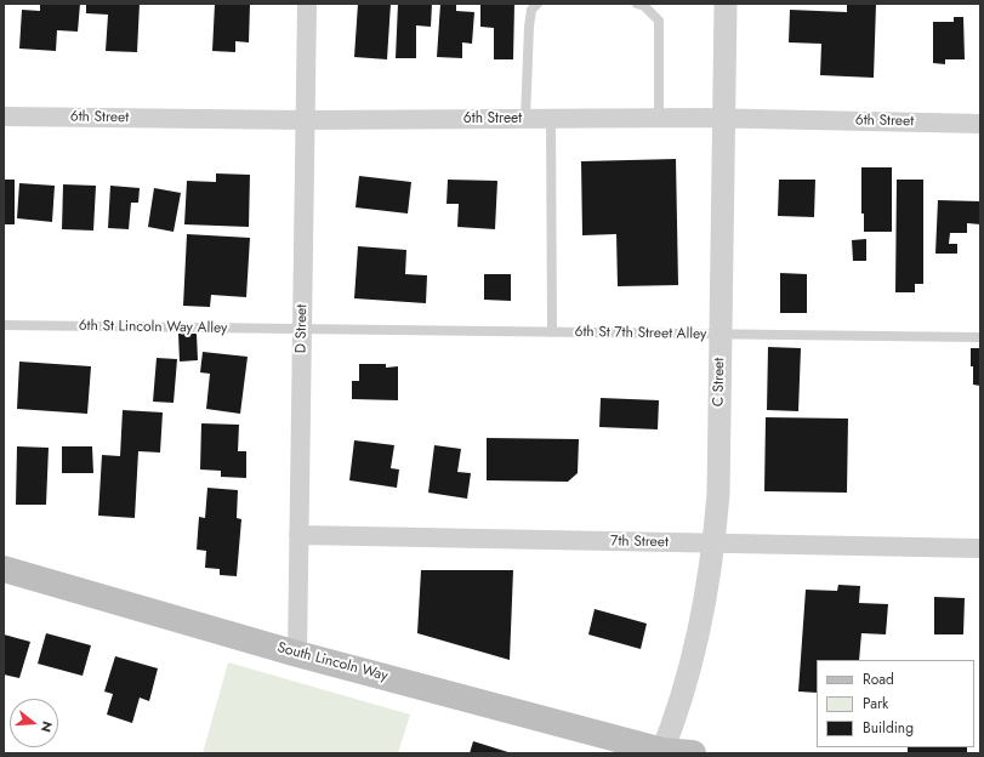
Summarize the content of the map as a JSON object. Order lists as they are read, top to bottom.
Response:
{
  "streets": {
    "main road": ["South Lincoln Way"],
    "street": [
      "6th Street",
      "D Street",
      "C Street",
      "7th Street"
    ],
    "lane": ["6th St Lincoln Way Alley", "6th St 7th Street Alley"]
  },
  "crossings": [
    ["6th Street", "D Street"],
    ["6th Street", "C Street"],
    ["6th St Lincoln Way Alley", "D Street"],
    ["6th St Lincoln Way Alley", "6th St 7th Street Alley"],
    ["D Street", "6th St 7th Street Alley"],
    ["D Street", "7th Street"],
    ["D Street", "South Lincoln Way"],
    ["6th St 7th Street Alley", "C Street"],
    ["C Street", "7th Street"],
    ["C Street", "South Lincoln Way"]
  ],
  "legend": ["Road", "Park", "Building"],
  "north": "right"
}
